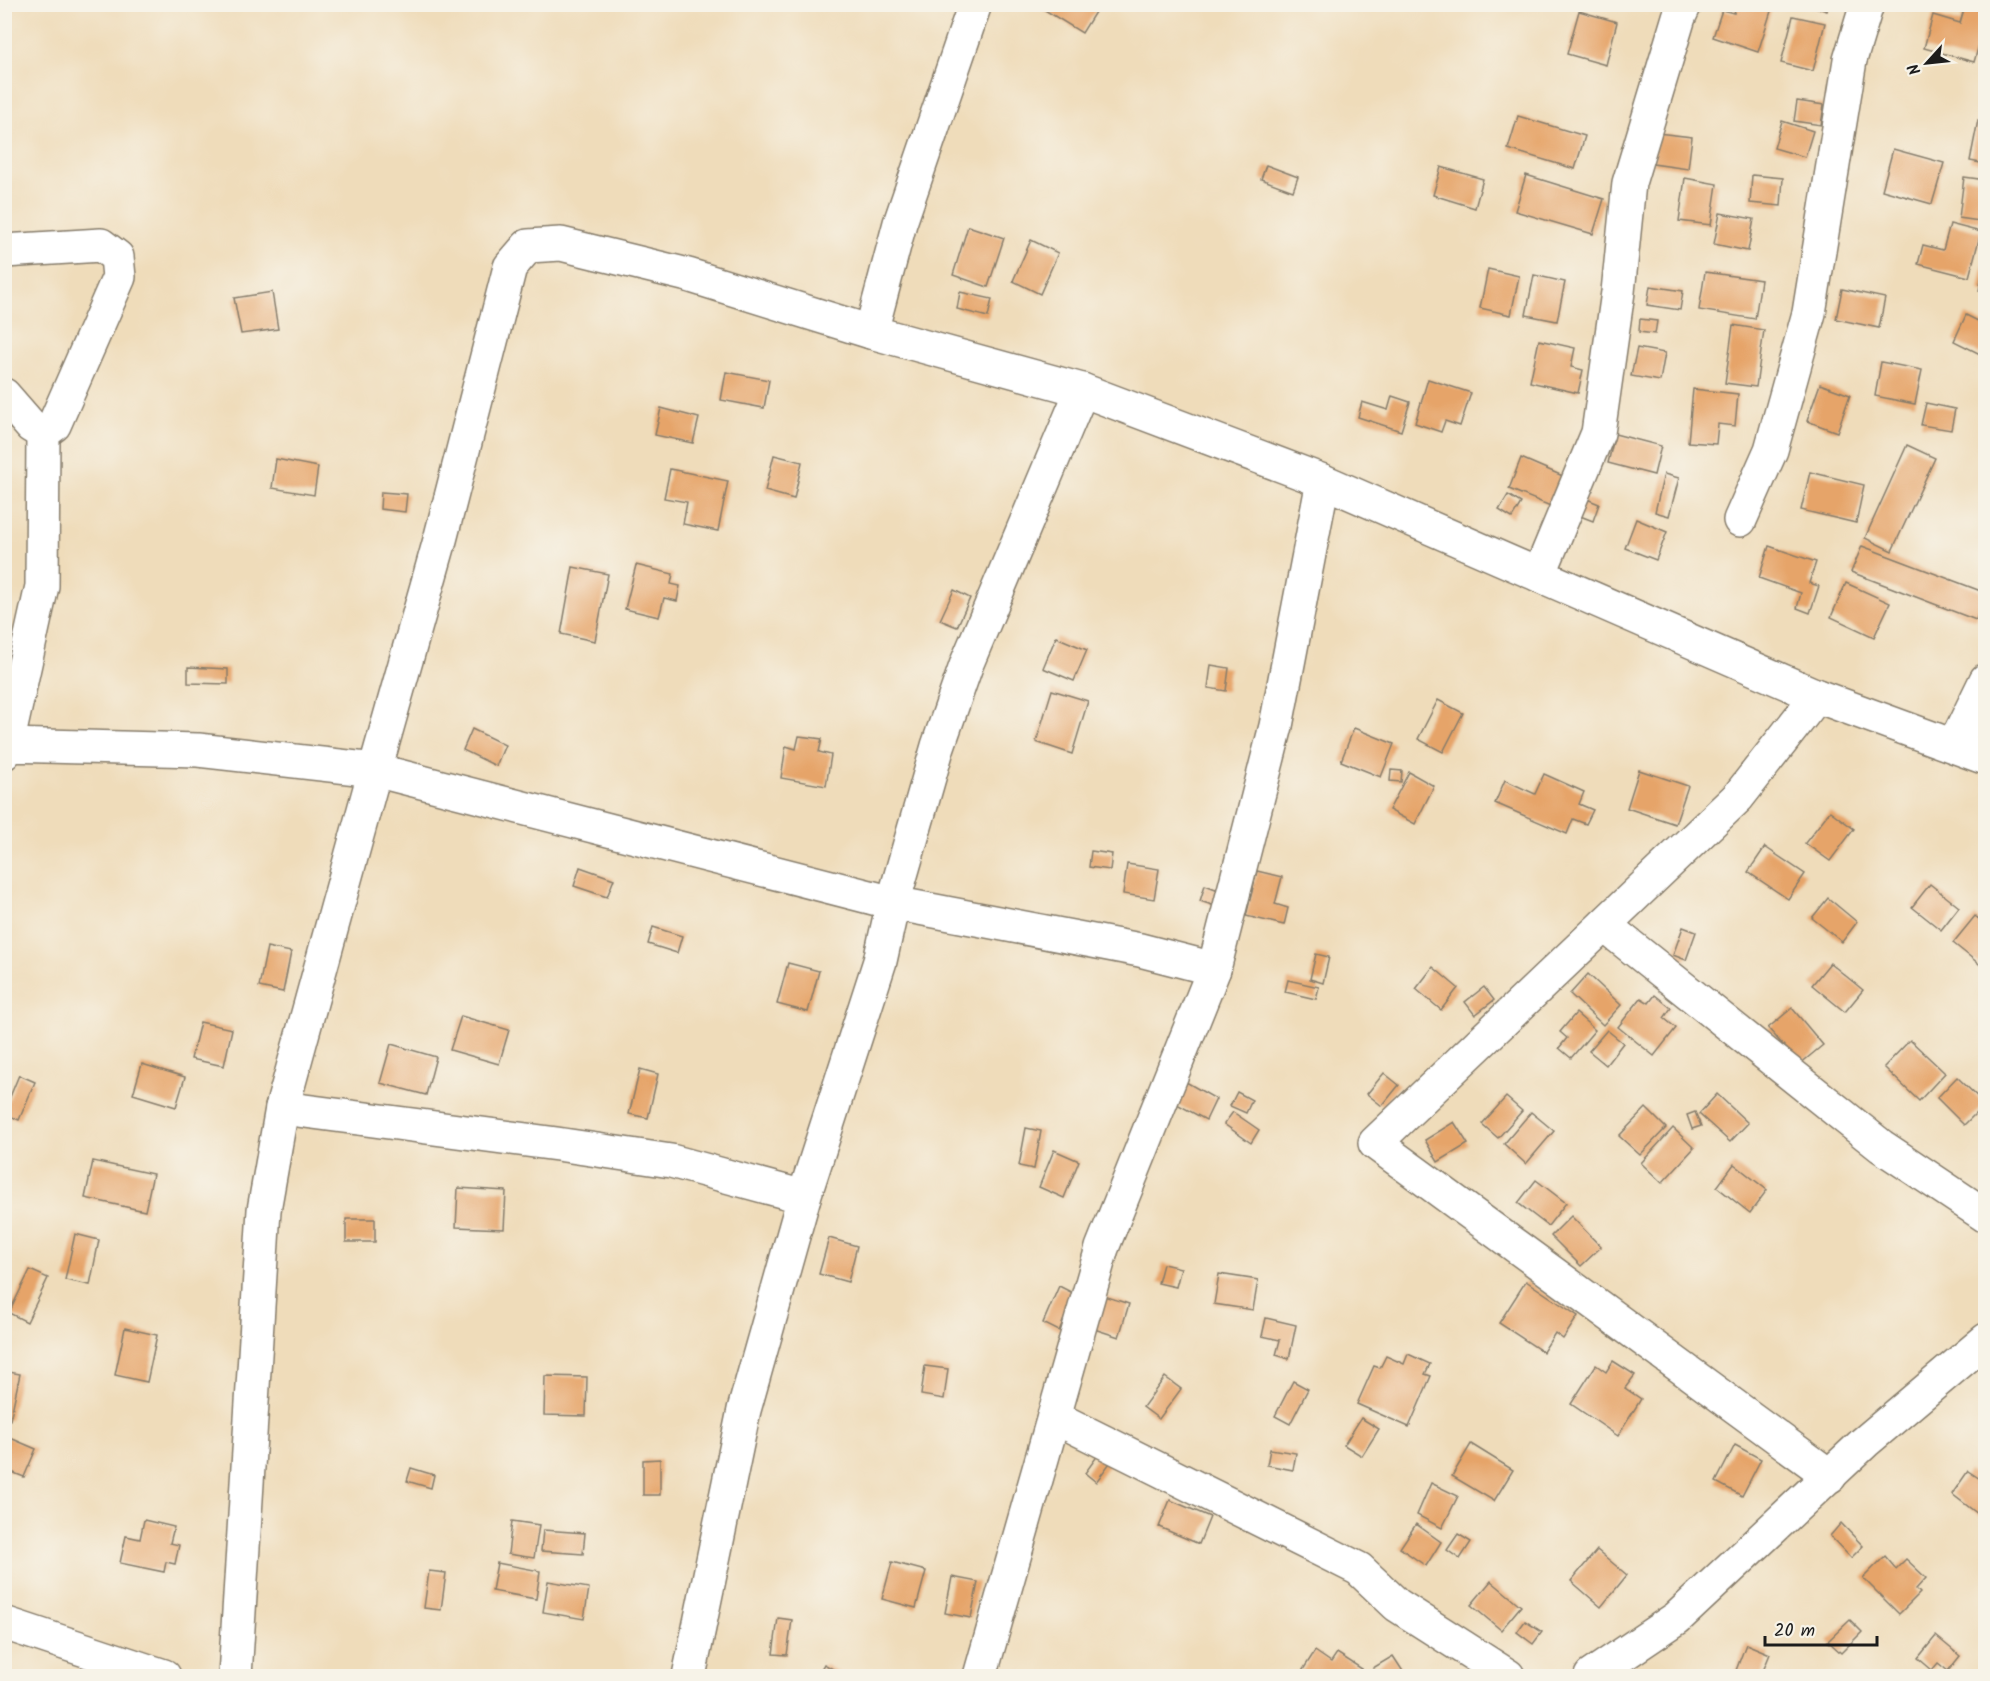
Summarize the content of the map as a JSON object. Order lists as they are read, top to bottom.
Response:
{
  "scale_bar": "20 m",
  "north": "bottom left"
}
